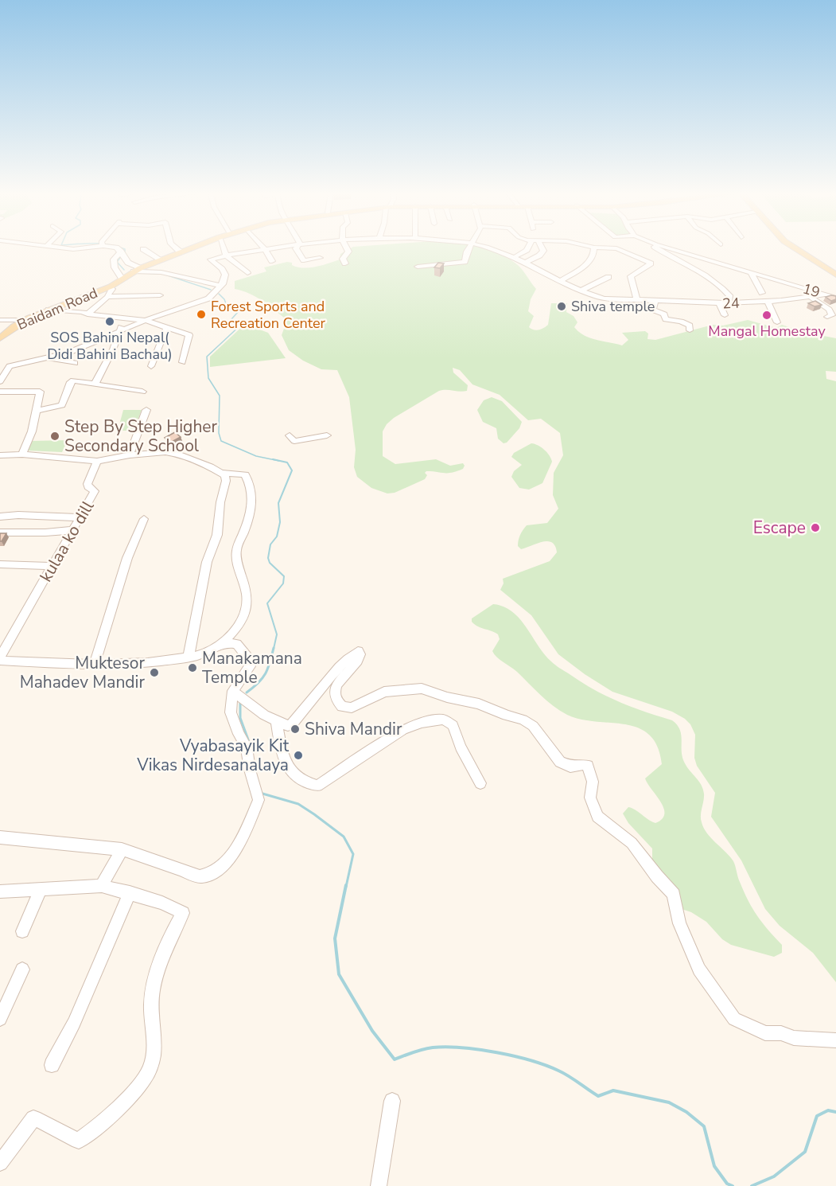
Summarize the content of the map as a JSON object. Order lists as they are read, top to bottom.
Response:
{
  "streets": {
    "main road": ["Baidam Road"],
    "street": ["19", "24", "kulaa ko dill"]
  },
  "crossings": [
    ["19", "24"]
  ],
  "places": [
    "Shiva temple",
    "Forest Sports and Recreation Center",
    "Mangal Homestay",
    "SOS Bahini Nepal( Didi Bahini Bachau)",
    "Step By Step Higher Secondary School",
    "Escape",
    "Manakamana Temple",
    "Muktesor Mahadev Mandir",
    "Shiva Mandir",
    "Vyabasayik Kit Vikas Nirdesanalaya"
  ]
}
